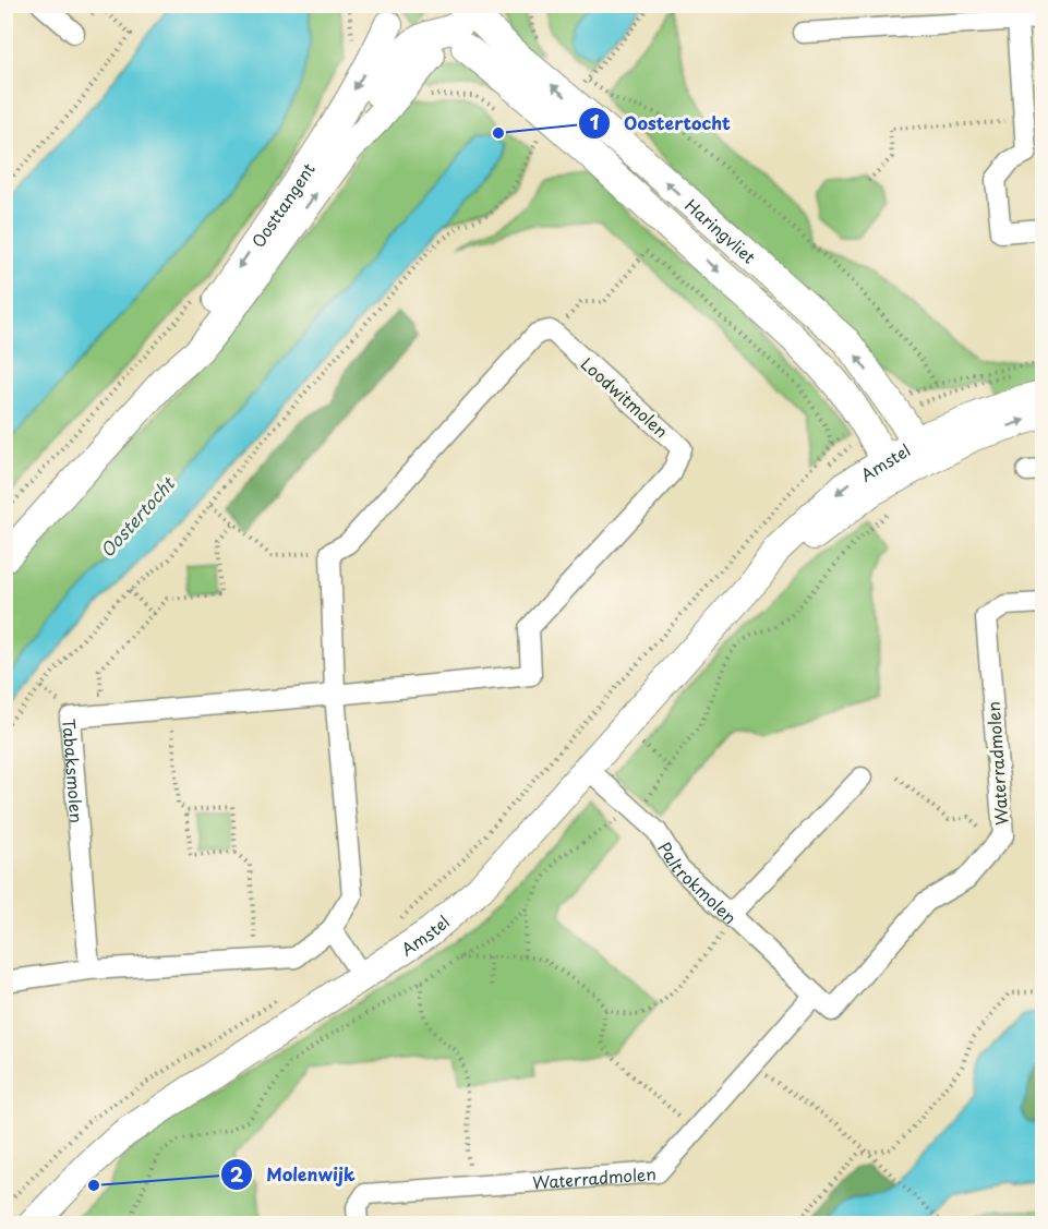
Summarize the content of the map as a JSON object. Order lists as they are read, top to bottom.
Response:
{
  "streets": {
    "street": [
      "Oosttangent",
      "Haringvliet",
      "Loodwitmolen",
      "Amstel",
      "Waterradmolen",
      "Tabaksmolen",
      "Paltrokmolen"
    ]
  },
  "crossings": [
    ["Haringvliet", "Amstel"],
    ["Loodwitmolen", "Tabaksmolen"],
    ["Amstel", "Paltrokmolen"],
    ["Waterradmolen", "Paltrokmolen"]
  ],
  "water": ["Oostertocht"],
  "places": ["Oostertocht", "Molenwijk"]
}
